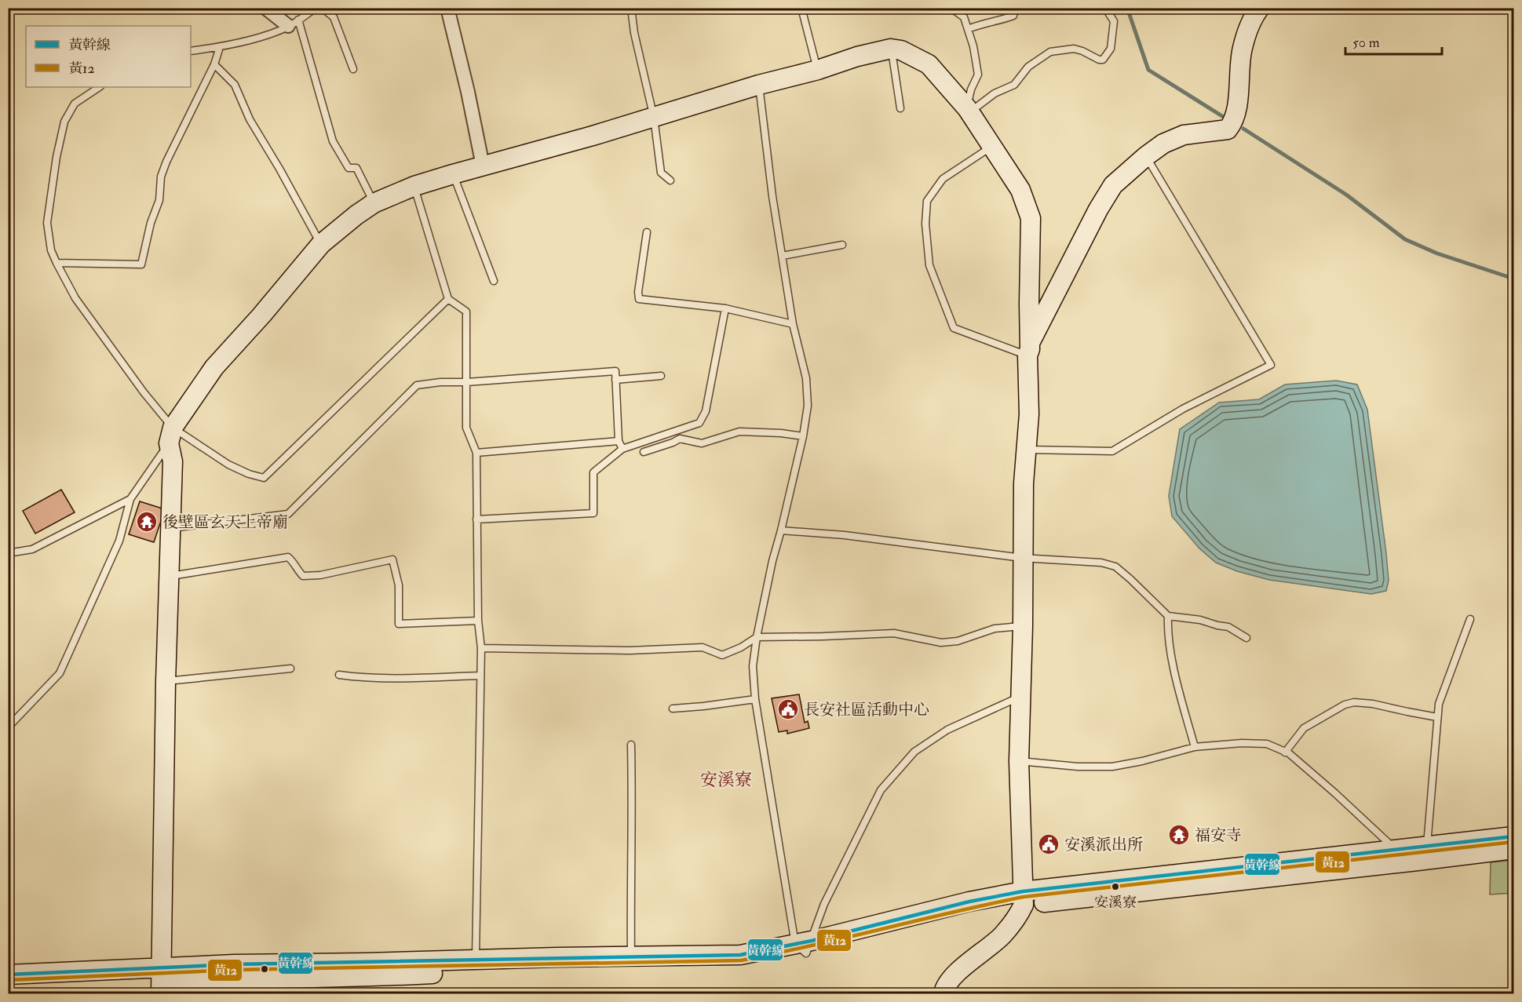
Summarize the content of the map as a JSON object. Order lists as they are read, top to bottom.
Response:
{
  "districts": ["安溪寮"],
  "places": {
    "temple": ["後壁區玄天上帝廟", "福安寺"],
    "public building": ["長安社區活動中心", "安溪派出所"],
    "other": ["安溪寮"]
  },
  "lines": ["transit line 黃幹線", "transit line 黃12"],
  "legend": ["黃幹線", "黃12"],
  "scale_bar": "50 m"
}
